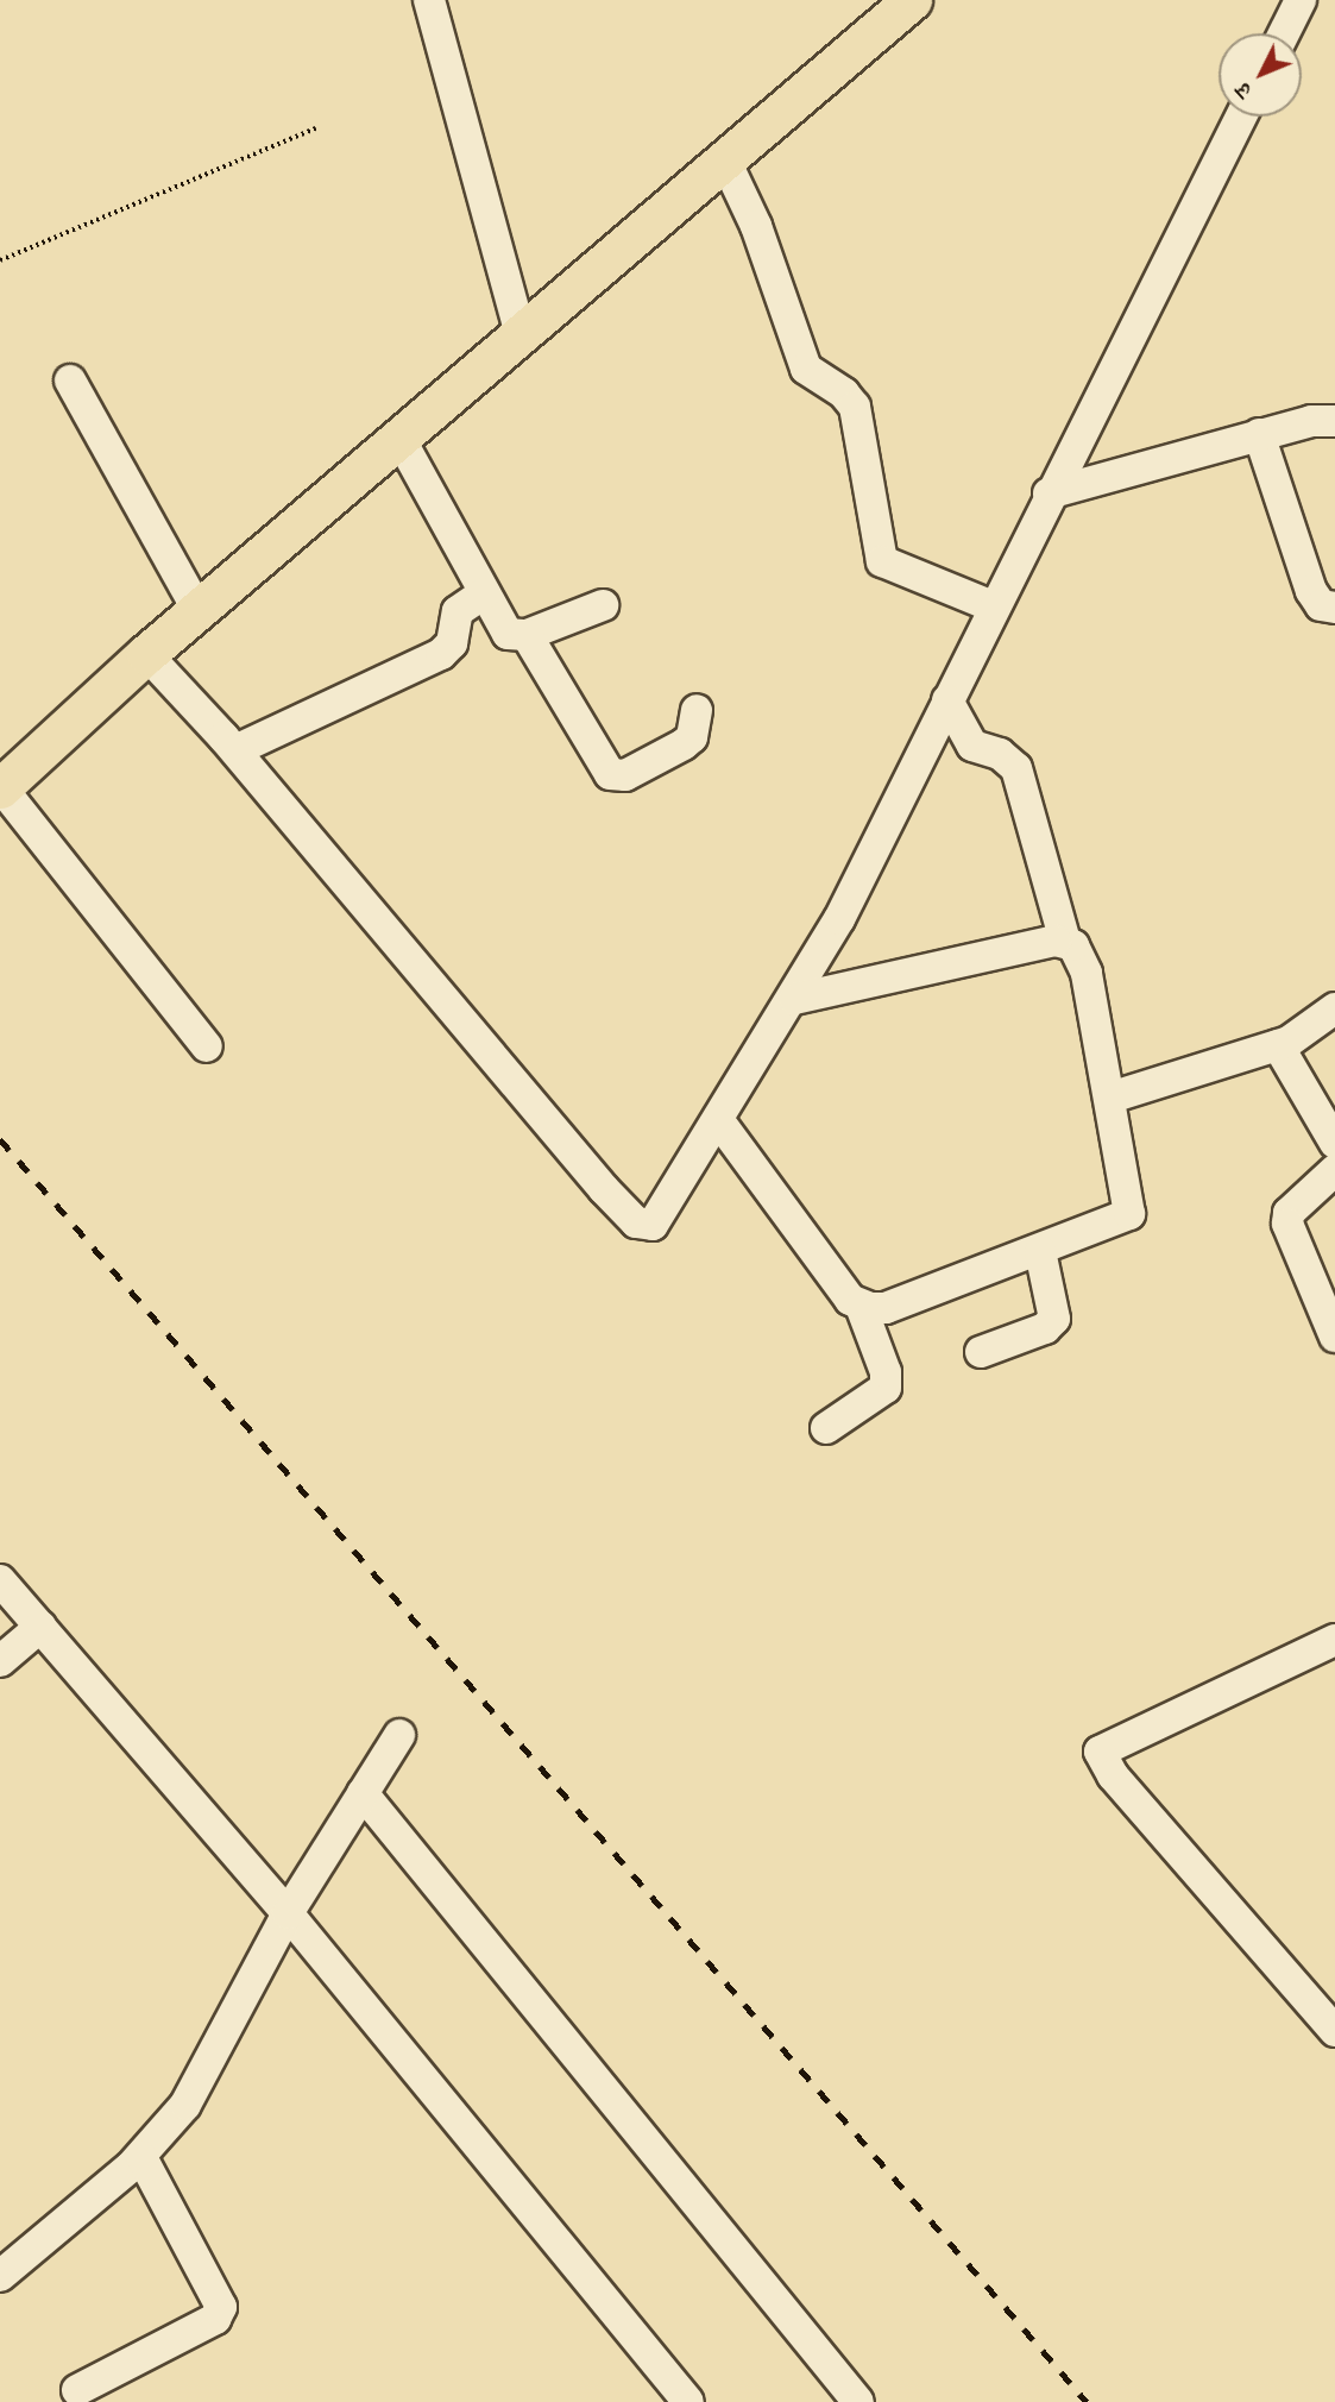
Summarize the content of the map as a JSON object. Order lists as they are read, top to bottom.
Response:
{
  "north": "bottom left"
}
